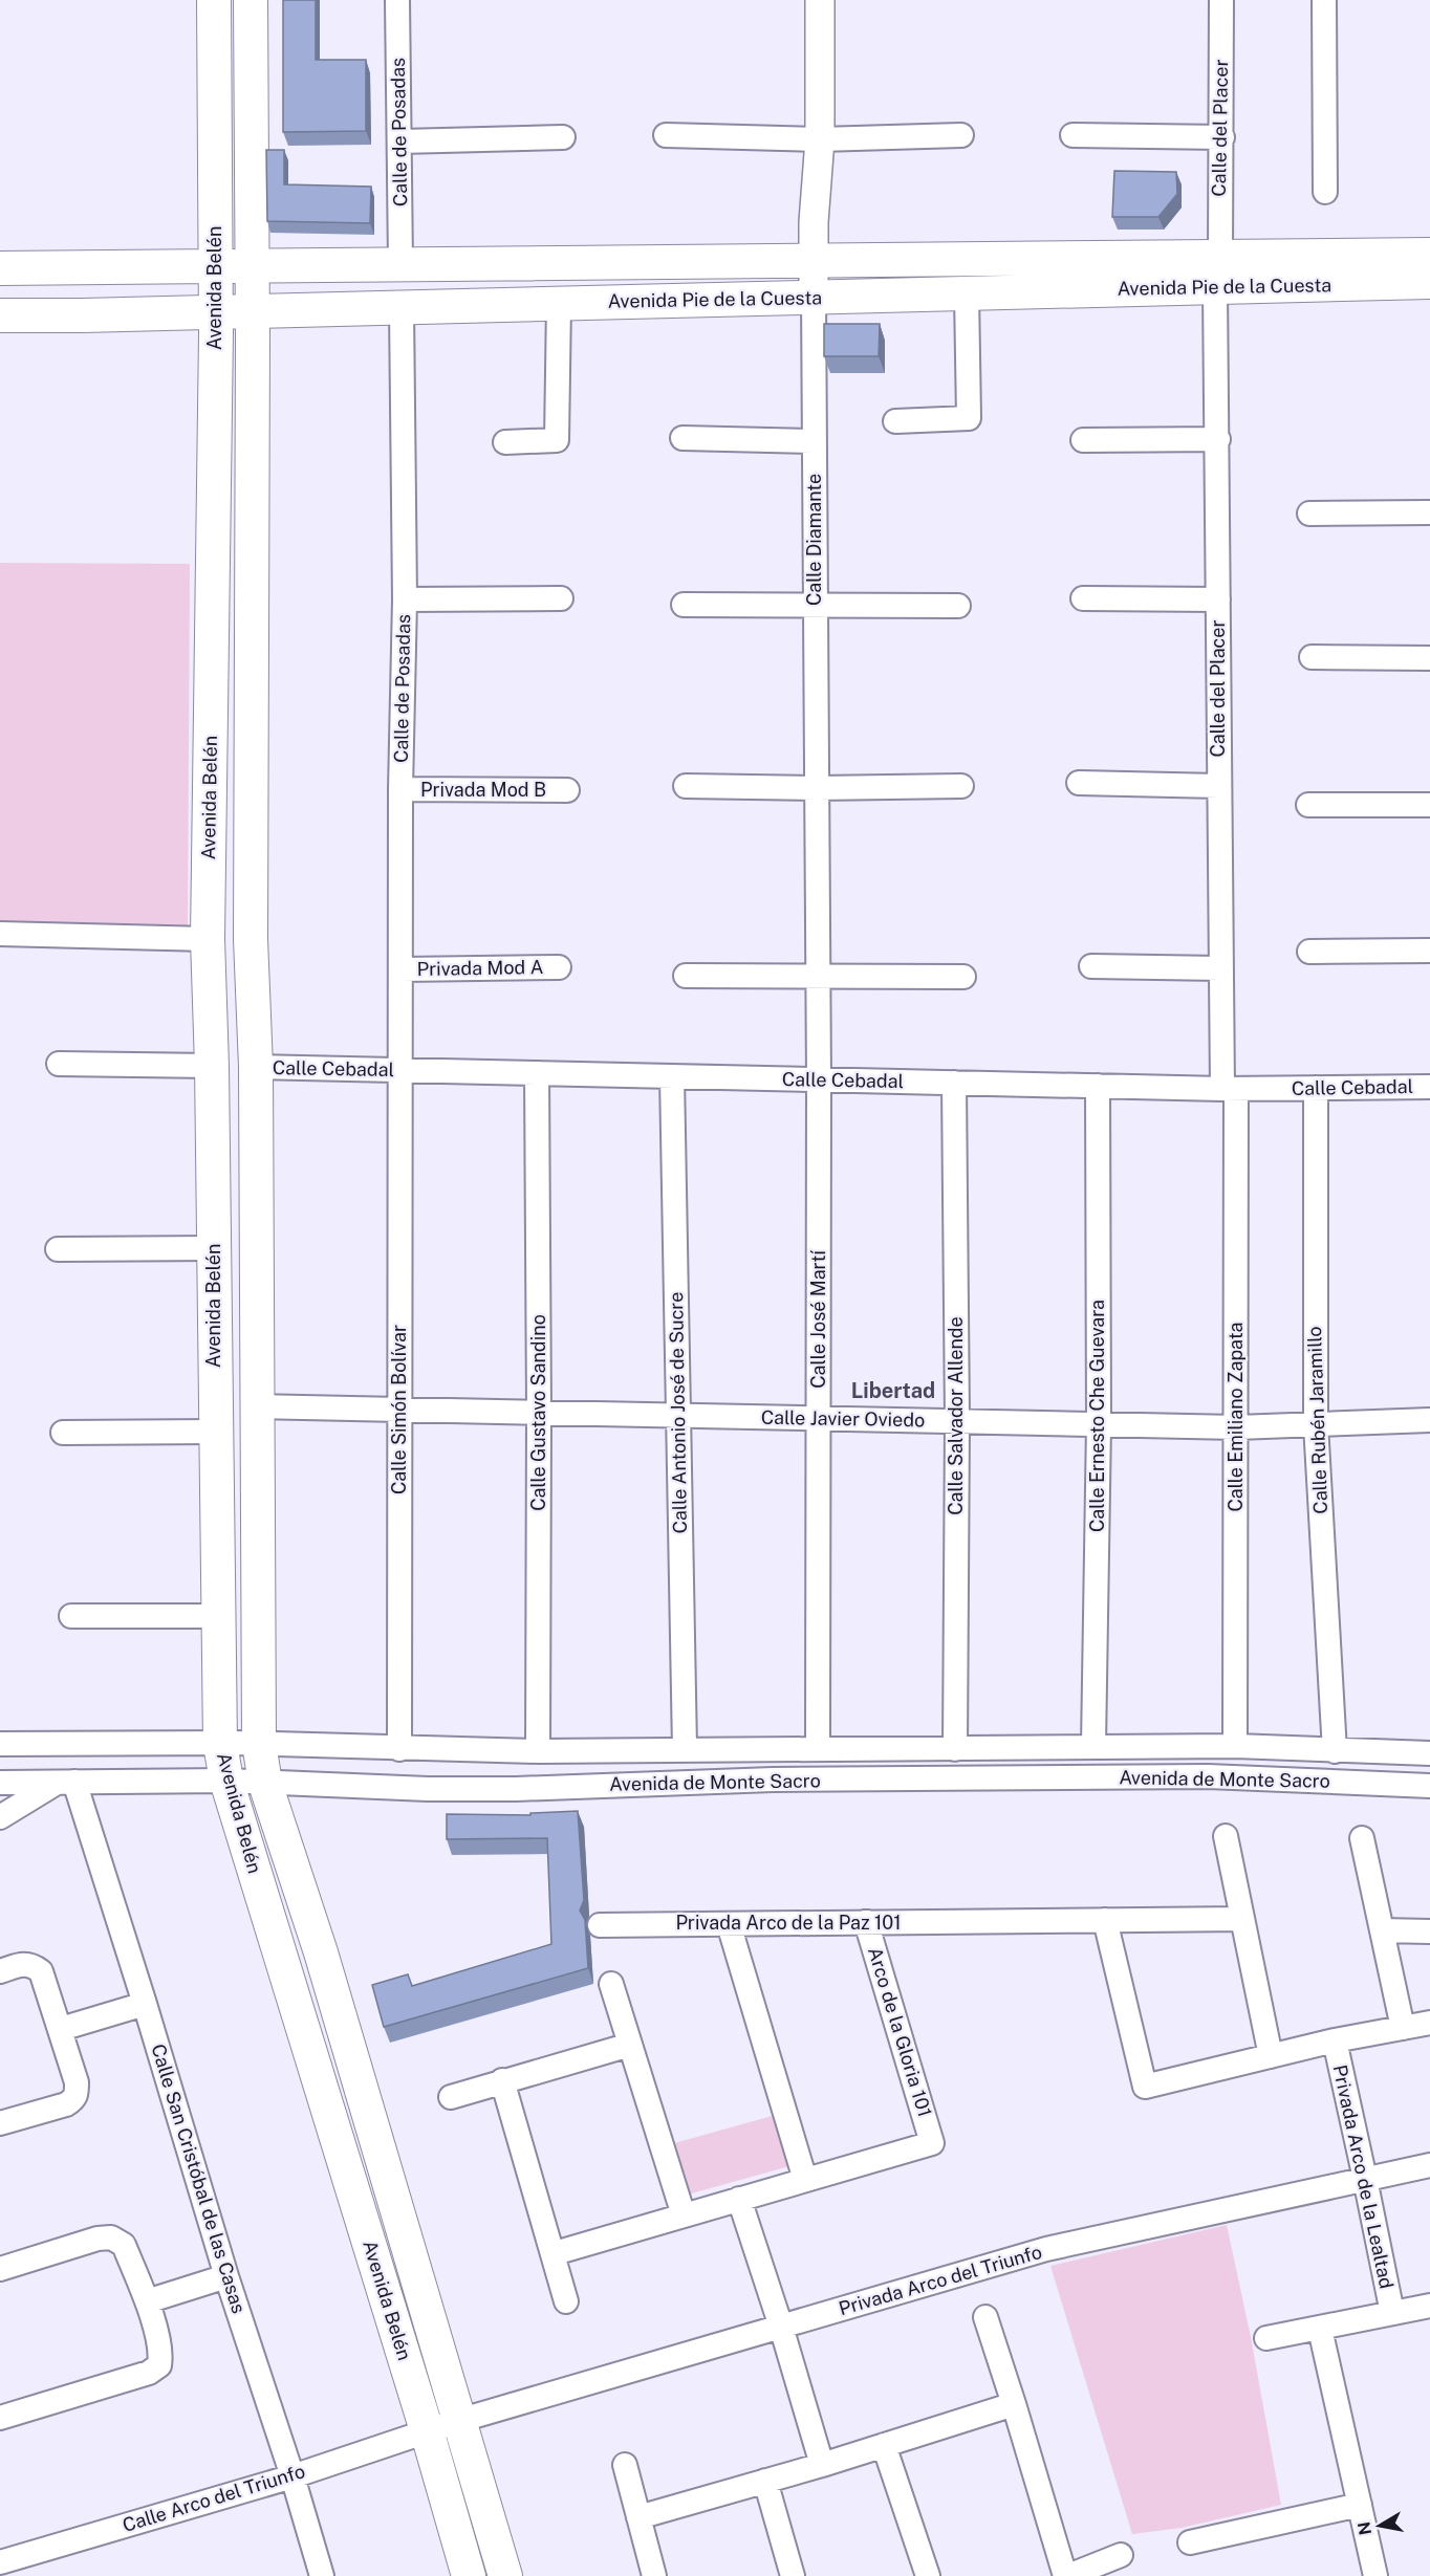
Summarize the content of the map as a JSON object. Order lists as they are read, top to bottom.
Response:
{
  "streets": {
    "main road": ["Avenida Pie de la Cuesta", "Avenida Belén"],
    "street": [
      "Calle del Placer",
      "Calle de Posadas",
      "Calle Diamante",
      "Privada Mod B",
      "Privada Mod A",
      "Calle Cebadal",
      "Calle José Martí",
      "Calle Simón Bolívar",
      "Calle Gustavo Sandino",
      "Calle Antonio José de Sucre",
      "Calle Salvador Allende",
      "Calle Ernesto Che Guevara",
      "Calle Emiliano Zapata",
      "Calle Javier Oviedo",
      "Calle Rubén Jaramillo",
      "Avenida de Monte Sacro",
      "Privada Arco de la Paz 101",
      "Arco de la Gloria 101",
      "Privada Arco de la Lealtad",
      "Calle San Cristóbal de las Casas",
      "Privada Arco del Triunfo",
      "Calle Arco del Triunfo"
    ]
  },
  "crossings": [
    ["Calle del Placer", "Avenida Pie de la Cuesta"],
    ["Calle del Placer", "Calle Cebadal"],
    ["Calle del Placer", "Calle Emiliano Zapata"],
    ["Calle de Posadas", "Avenida Pie de la Cuesta"],
    ["Calle de Posadas", "Privada Mod B"],
    ["Calle de Posadas", "Privada Mod A"],
    ["Calle de Posadas", "Calle Cebadal"],
    ["Calle de Posadas", "Calle Simón Bolívar"],
    ["Avenida Pie de la Cuesta", "Avenida Belén"],
    ["Avenida Pie de la Cuesta", "Calle Diamante"],
    ["Avenida Belén", "Calle Cebadal"],
    ["Avenida Belén", "Calle Javier Oviedo"],
    ["Avenida Belén", "Avenida de Monte Sacro"],
    ["Avenida Belén", "Privada Arco del Triunfo"],
    ["Avenida Belén", "Calle Arco del Triunfo"],
    ["Calle Diamante", "Calle Cebadal"],
    ["Calle Diamante", "Calle José Martí"],
    ["Calle Cebadal", "Calle José Martí"],
    ["Calle Cebadal", "Calle Simón Bolívar"],
    ["Calle Cebadal", "Calle Gustavo Sandino"],
    ["Calle Cebadal", "Calle Antonio José de Sucre"],
    ["Calle Cebadal", "Calle Salvador Allende"],
    ["Calle Cebadal", "Calle Ernesto Che Guevara"],
    ["Calle Cebadal", "Calle Emiliano Zapata"],
    ["Calle Cebadal", "Calle Rubén Jaramillo"],
    ["Calle José Martí", "Calle Javier Oviedo"],
    ["Calle José Martí", "Avenida de Monte Sacro"],
    ["Calle Simón Bolívar", "Calle Javier Oviedo"],
    ["Calle Simón Bolívar", "Avenida de Monte Sacro"],
    ["Calle Gustavo Sandino", "Calle Javier Oviedo"],
    ["Calle Gustavo Sandino", "Avenida de Monte Sacro"],
    ["Calle Antonio José de Sucre", "Calle Javier Oviedo"],
    ["Calle Antonio José de Sucre", "Avenida de Monte Sacro"],
    ["Calle Salvador Allende", "Calle Javier Oviedo"],
    ["Calle Salvador Allende", "Avenida de Monte Sacro"],
    ["Calle Ernesto Che Guevara", "Calle Javier Oviedo"],
    ["Calle Ernesto Che Guevara", "Avenida de Monte Sacro"],
    ["Calle Emiliano Zapata", "Calle Javier Oviedo"],
    ["Calle Emiliano Zapata", "Avenida de Monte Sacro"],
    ["Calle Javier Oviedo", "Calle Rubén Jaramillo"],
    ["Calle Rubén Jaramillo", "Avenida de Monte Sacro"],
    ["Avenida de Monte Sacro", "Calle San Cristóbal de las Casas"],
    ["Privada Arco de la Paz 101", "Arco de la Gloria 101"],
    ["Privada Arco de la Lealtad", "Privada Arco del Triunfo"],
    ["Calle San Cristóbal de las Casas", "Calle Arco del Triunfo"],
    ["Privada Arco del Triunfo", "Calle Arco del Triunfo"]
  ],
  "districts": ["Libertad"],
  "north": "left"
}
